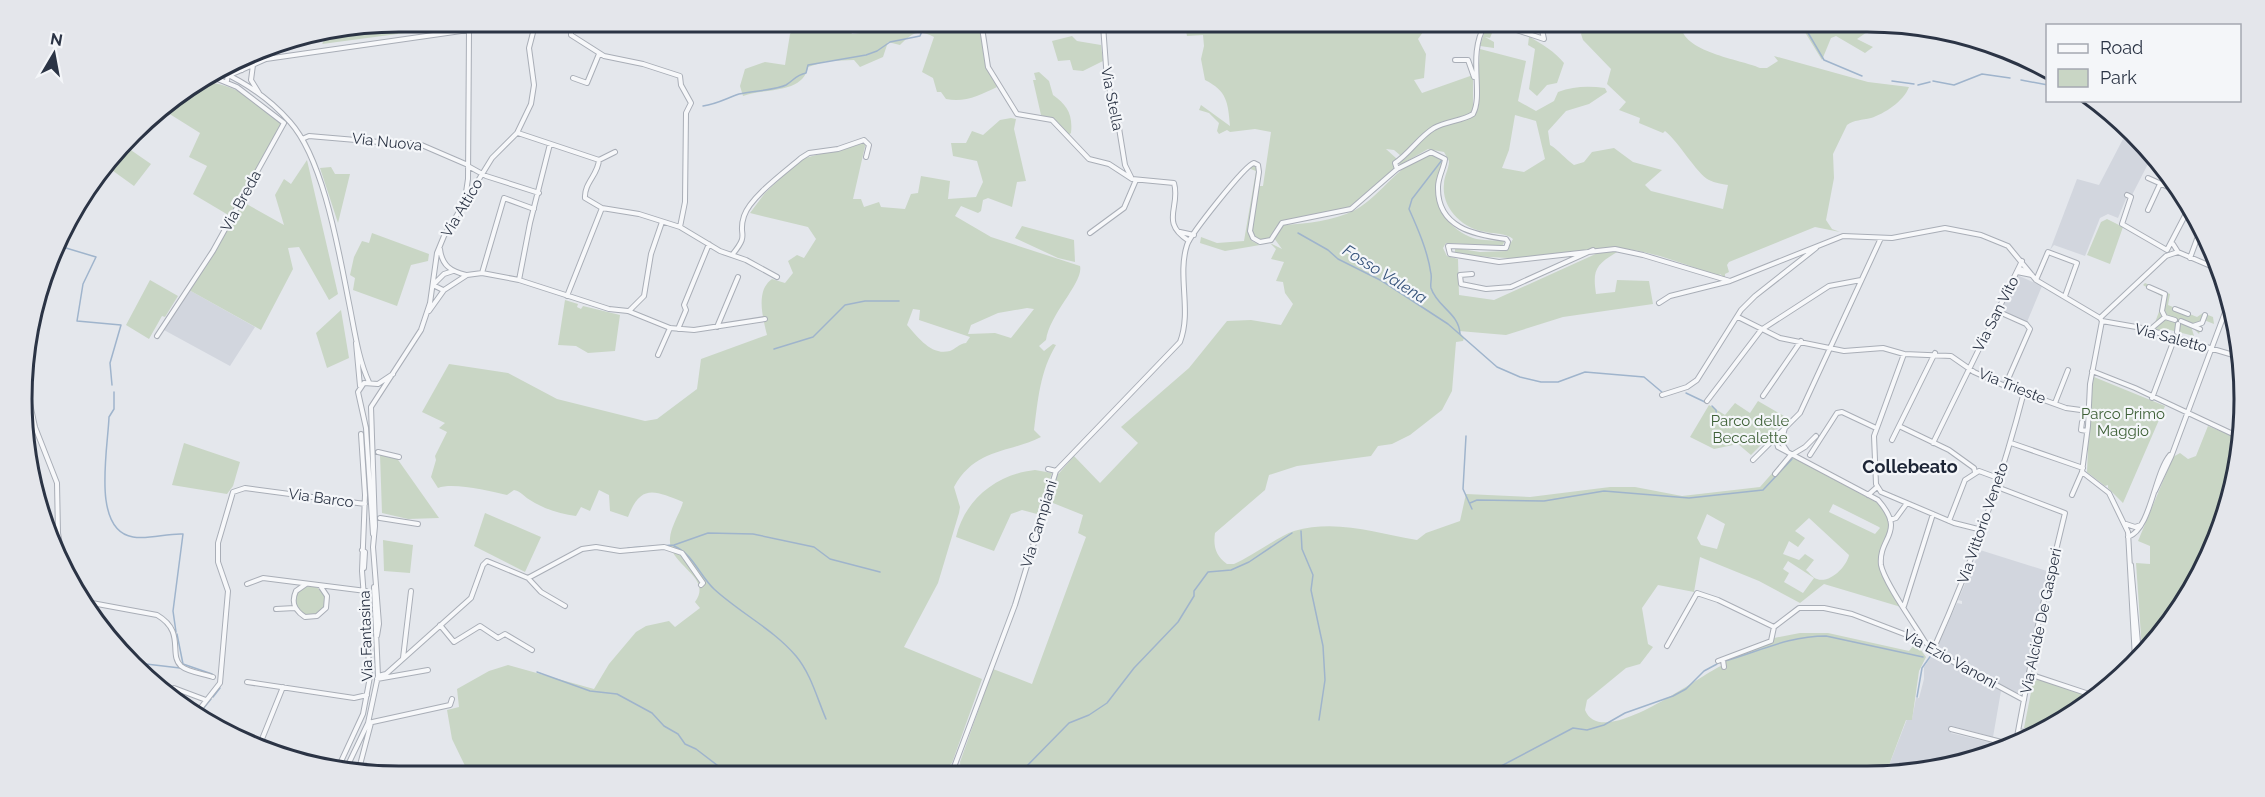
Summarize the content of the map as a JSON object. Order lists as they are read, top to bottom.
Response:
{
  "streets": {
    "street": [
      "Via Stella",
      "Via Nuova",
      "Via Breda",
      "Via Attico",
      "Via San Vito",
      "Via Saletto",
      "Via Trieste",
      "Via Barco",
      "Via Vittorio Veneto",
      "Via Campiani",
      "Via Alcide De Gasperi",
      "Via Fantasina",
      "Via Ezio Vanoni"
    ]
  },
  "crossings": [
    ["Via Nuova", "Via Attico"],
    ["Via Attico", "Via Fantasina"],
    ["Via San Vito", "Via Trieste"],
    ["Via Trieste", "Via Vittorio Veneto"],
    ["Via Barco", "Via Fantasina"],
    ["Via Vittorio Veneto", "Via Alcide De Gasperi"],
    ["Via Vittorio Veneto", "Via Ezio Vanoni"],
    ["Via Alcide De Gasperi", "Via Ezio Vanoni"]
  ],
  "districts": ["Collebeato"],
  "water": ["Fosso Valena"],
  "parks": ["Parco Primo Maggio", "Parco delle Beccalette"],
  "legend": ["Road", "Park"],
  "north": "top"
}
